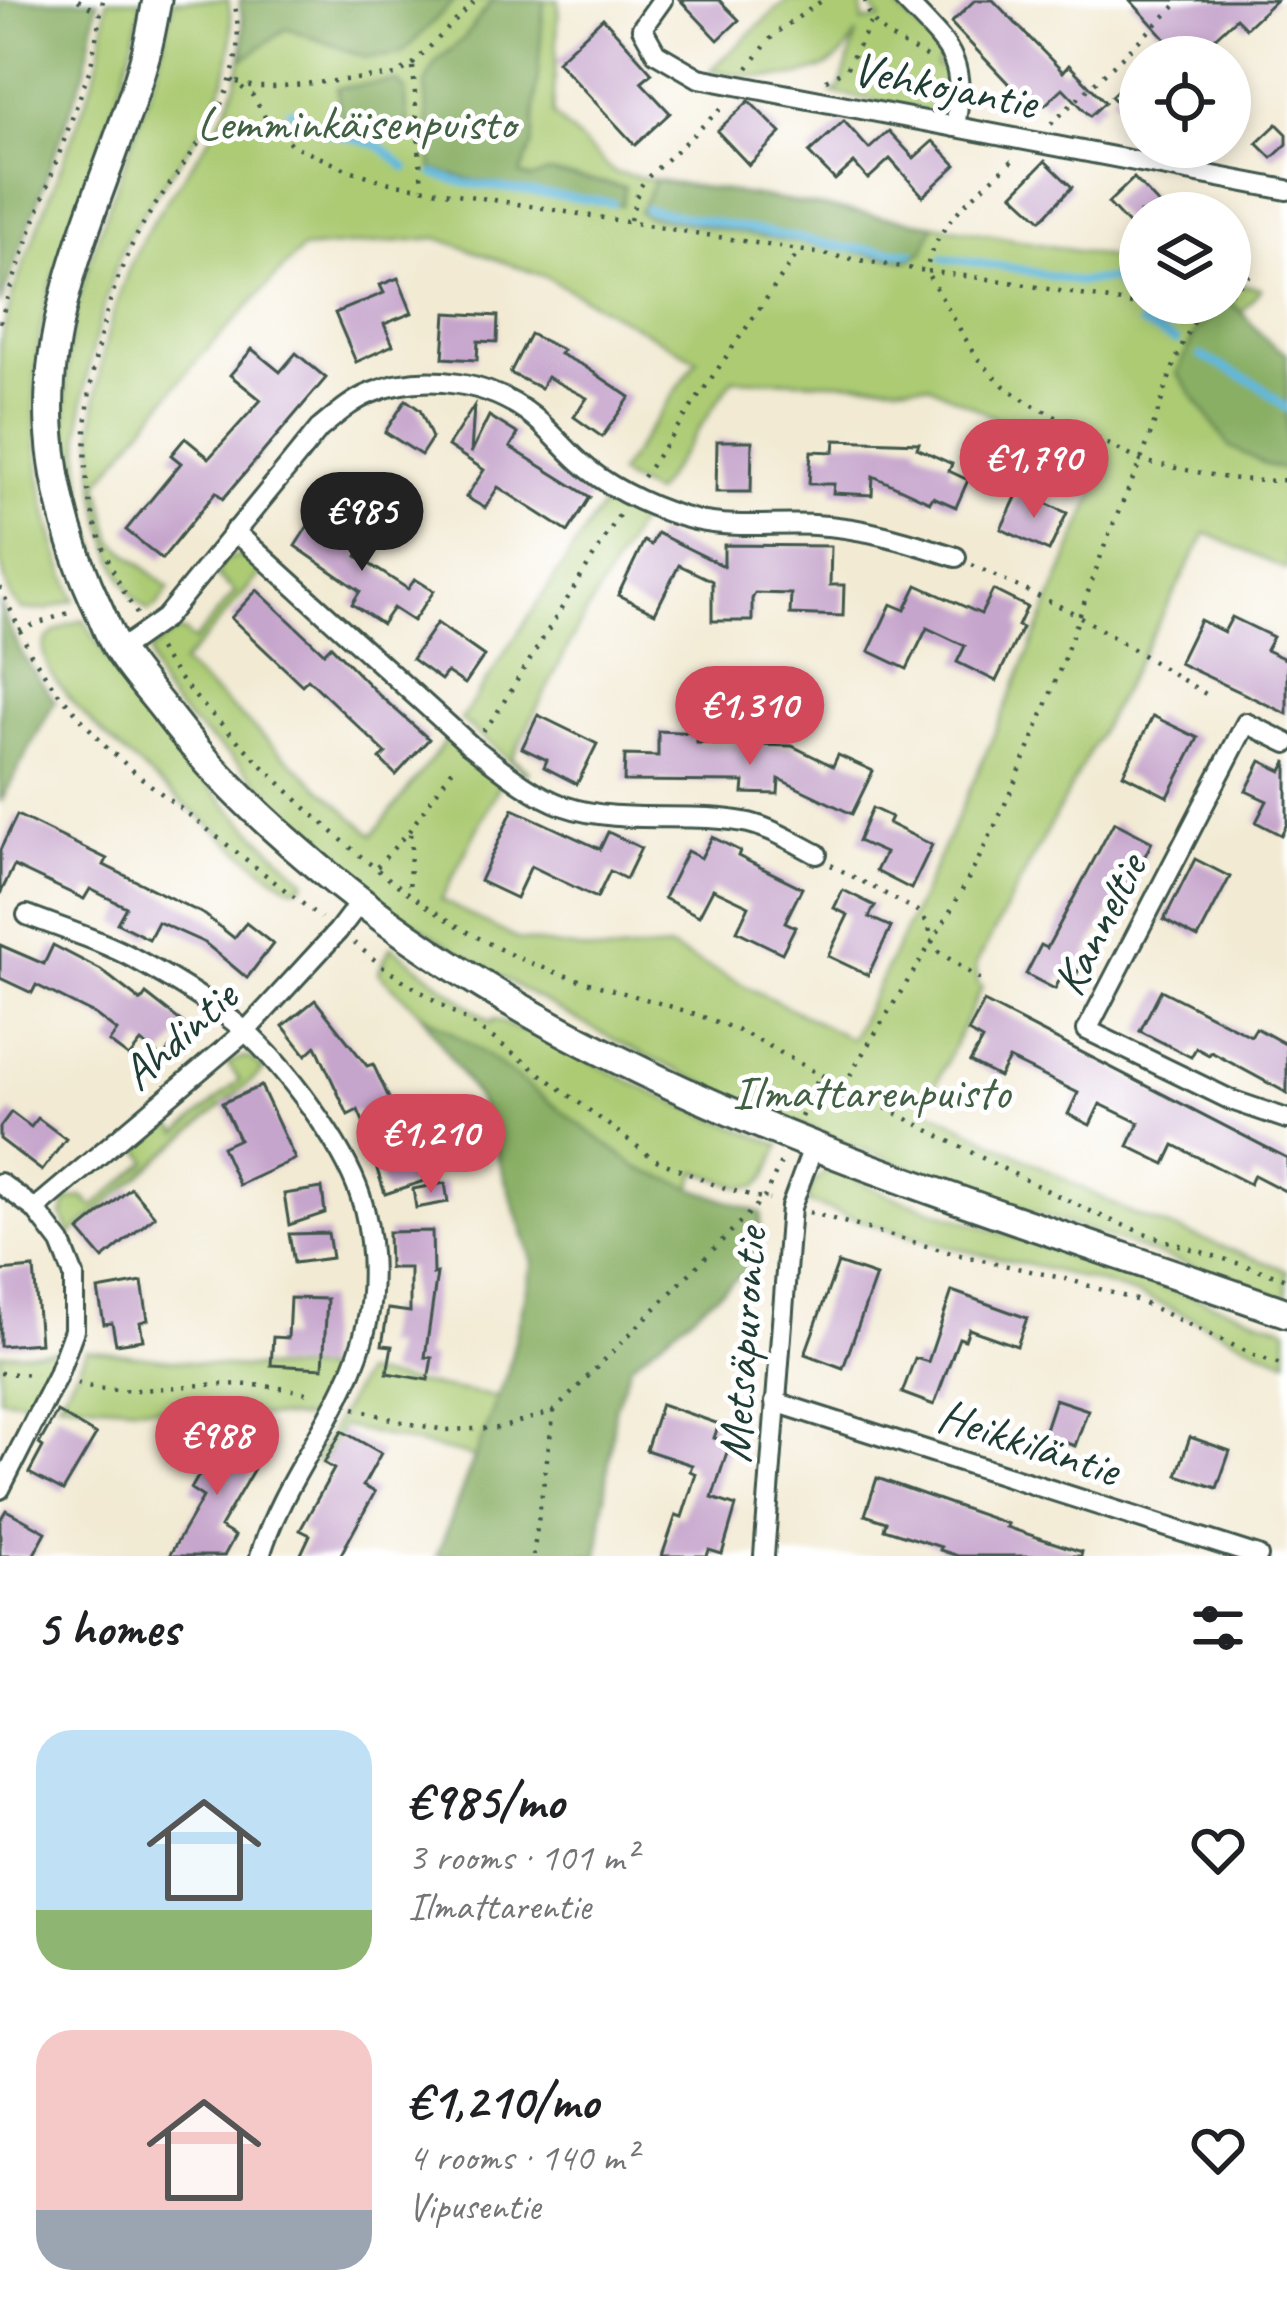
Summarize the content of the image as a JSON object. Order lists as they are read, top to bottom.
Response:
{
  "streets": {
    "street": [
      "Vehkojantie",
      "Kanneltie",
      "Ahdintie",
      "Metsäpurontie",
      "Heikkiläntie"
    ]
  },
  "crossings": [
    ["Metsäpurontie", "Heikkiläntie"]
  ],
  "parks": ["Lemminkäisenpuisto", "Ilmattarenpuisto"],
  "page": {
    "price": [
      "€1,790",
      "€985",
      "€1,310",
      "€1,210",
      "€988"
    ],
    "heading": "5 homes",
    "list": [
      {
        "name": "€985/mo",
        "note": "3 rooms · 101 m² · Ilmattarentie"
      },
      {
        "name": "€1,210/mo",
        "note": "4 rooms · 140 m² · Vipusentie"
      }
    ]
  }
}
